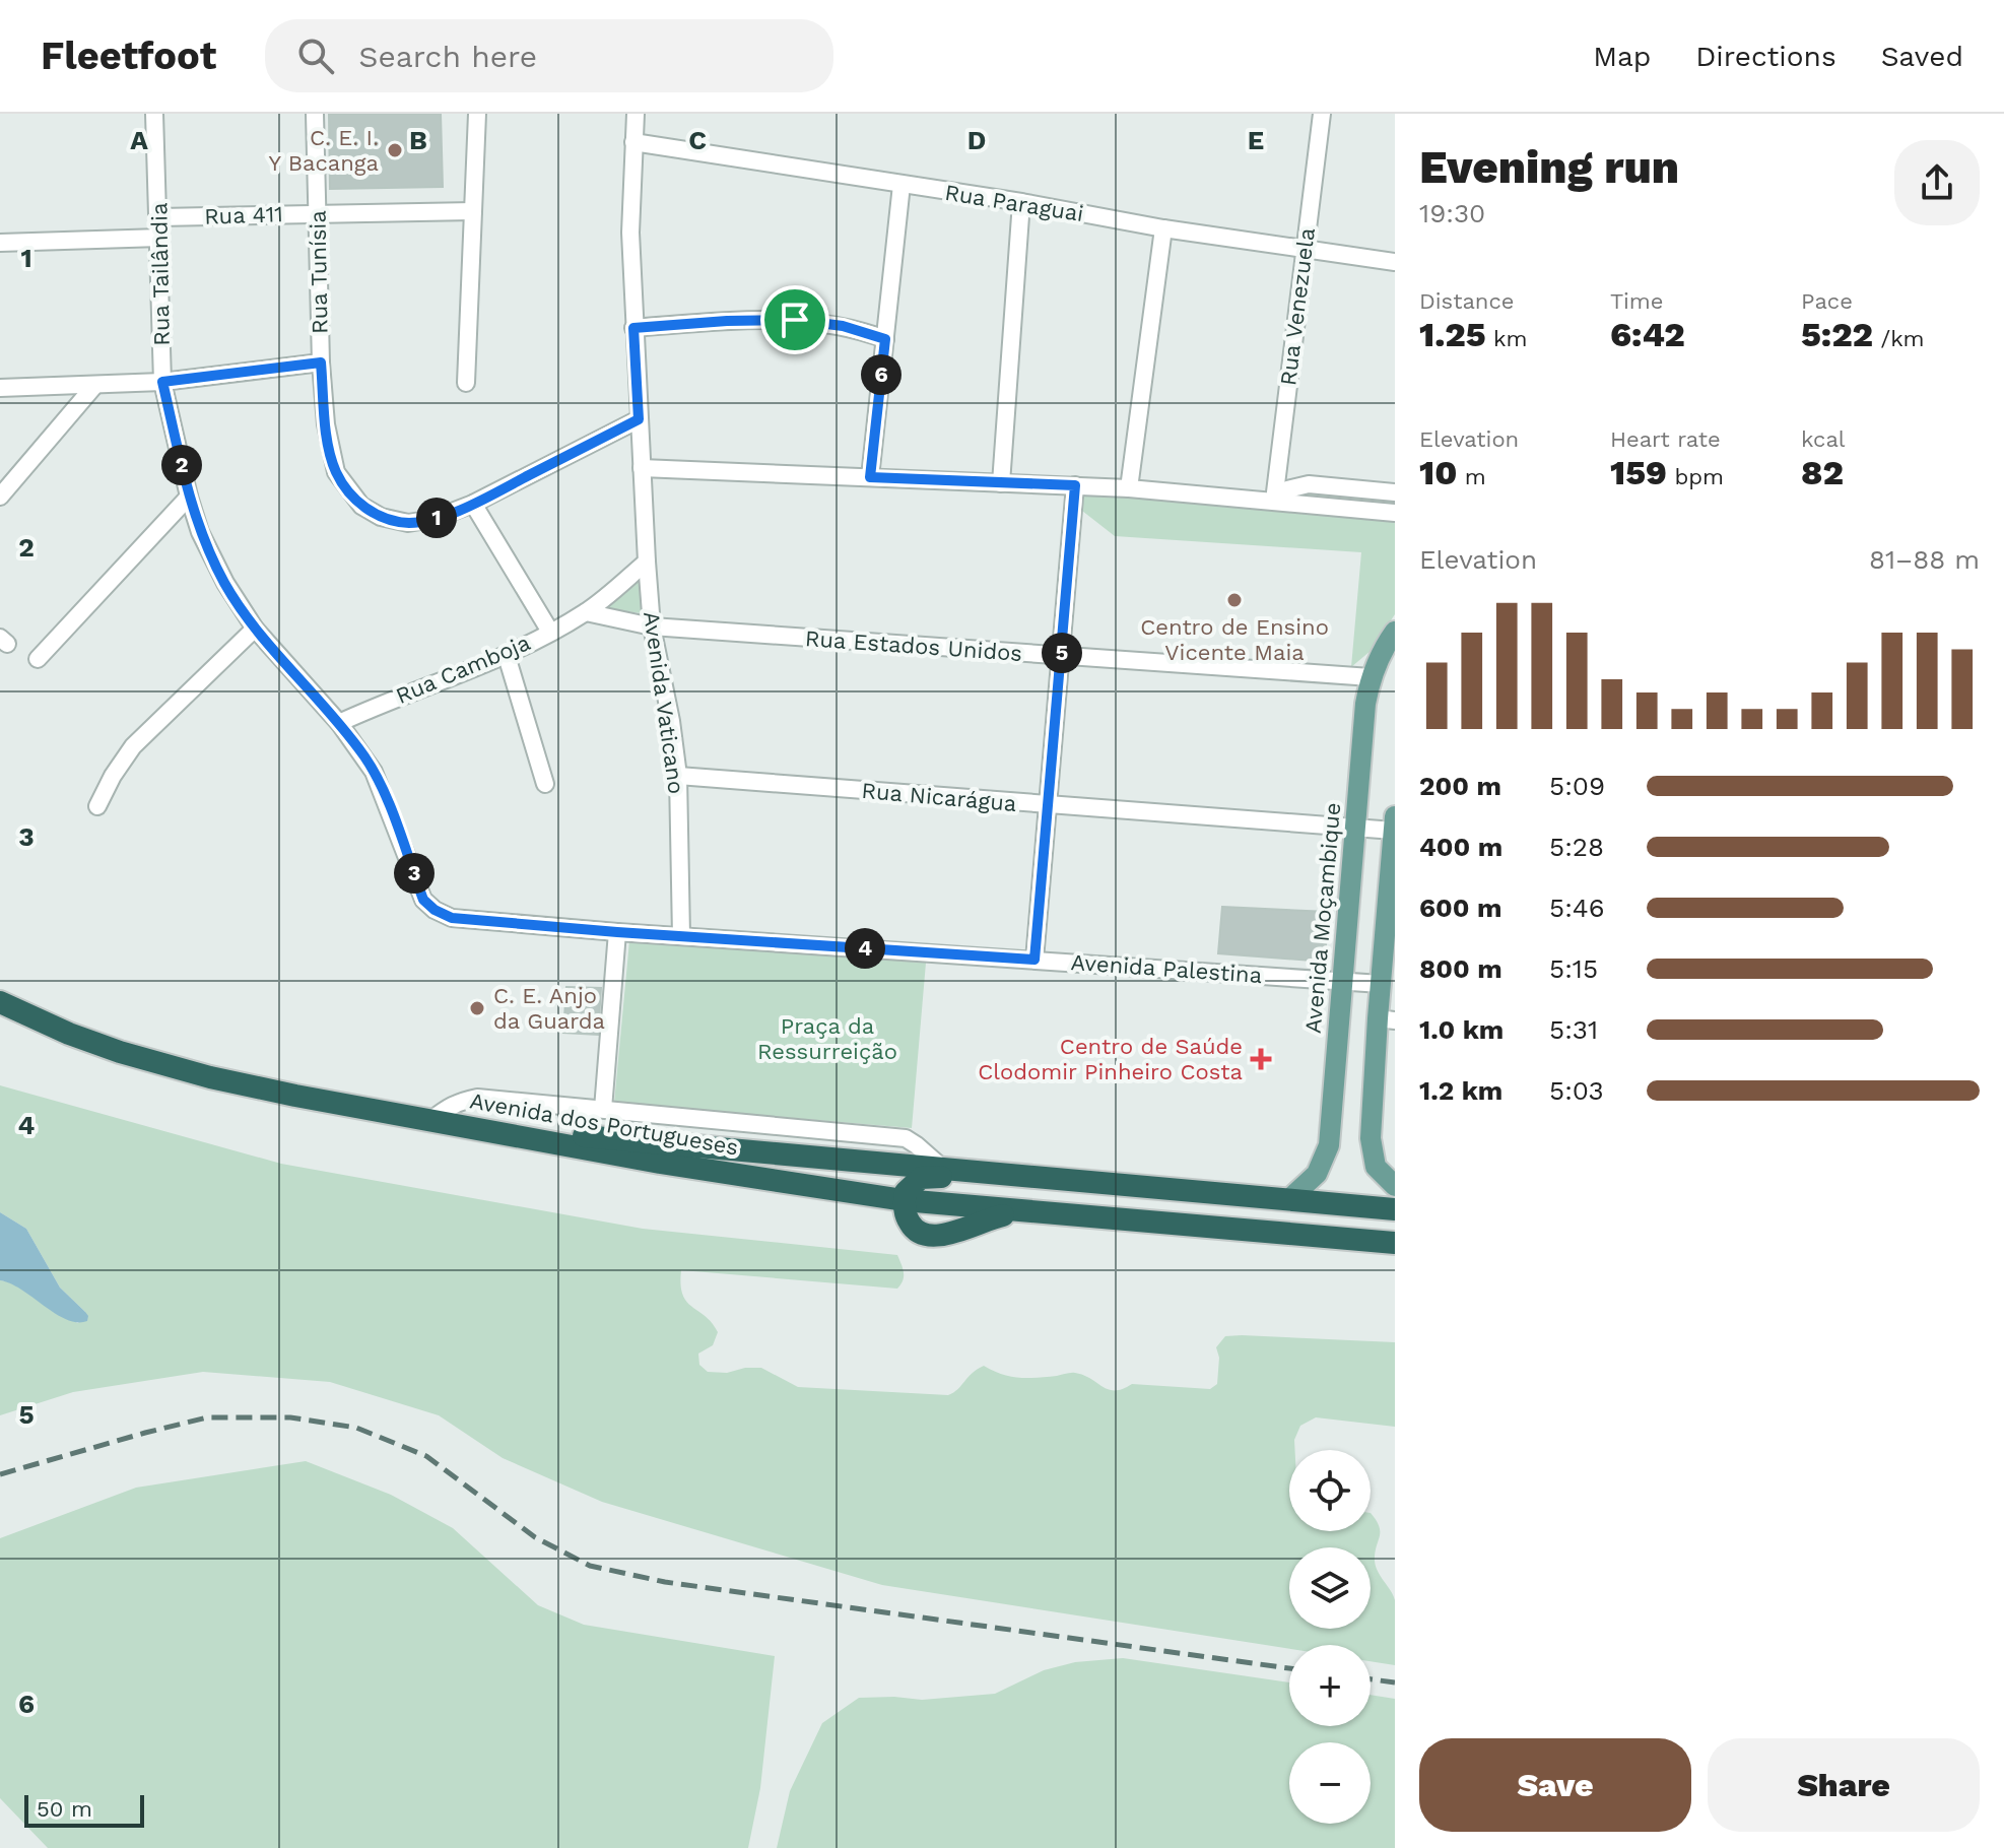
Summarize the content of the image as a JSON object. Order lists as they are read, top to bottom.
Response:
{
  "streets": {
    "highway": ["Avenida dos Portugueses"],
    "main road": ["Avenida Moçambique"],
    "street": [
      "Rua Paraguai",
      "Rua 411",
      "Rua Tunísia",
      "Rua Tailândia",
      "Rua Venezuela",
      "Rua Estados Unidos",
      "Rua Camboja",
      "Avenida Vaticano",
      "Rua Nicarágua",
      "Avenida Palestina"
    ]
  },
  "crossings": [
    ["Rua Paraguai", "Rua Venezuela"],
    ["Rua Paraguai", "Avenida Vaticano"],
    ["Rua 411", "Rua Tunísia"],
    ["Rua 411", "Rua Tailândia"],
    ["Rua Tunísia", "Avenida Vaticano"],
    ["Rua Tailândia", "Rua Camboja"],
    ["Rua Tailândia", "Avenida Palestina"],
    ["Rua Estados Unidos", "Avenida Vaticano"],
    ["Rua Estados Unidos", "Avenida Moçambique"],
    ["Rua Camboja", "Avenida Vaticano"],
    ["Avenida Vaticano", "Rua Nicarágua"],
    ["Avenida Vaticano", "Avenida Palestina"],
    ["Rua Nicarágua", "Avenida Moçambique"],
    ["Avenida Moçambique", "Avenida Palestina"],
    ["Avenida Moçambique", "Avenida dos Portugueses"]
  ],
  "parks": ["Praça da Ressurreição"],
  "places": {
    "other": ["C. E. I. Y Bacanga", "Centro de Ensino Vicente Maia", "C. E. Anjo da Guarda"],
    "health": ["Centro de Saúde Clodomir Pinheiro Costa"]
  },
  "scale_bar": "50 m",
  "page": {
    "header": "Fleetfoot",
    "search": "Search here",
    "nav": ["Map", "Directions", "Saved"],
    "heading": ["Evening run", "19:30"],
    "stats": [
      ["Distance", "1.25 km"],
      ["Time", "6:42"],
      ["Pace", "5:22 /km"],
      ["Elevation", "10 m"],
      ["Heart rate", "159 bpm"],
      ["kcal", "82"]
    ],
    "pins": [
      "6",
      "2",
      "1",
      "5",
      "3",
      "4"
    ],
    "chart": ["Elevation", "81–88 m"],
    "list": [
      {
        "name": "200 m",
        "note": "5:09"
      },
      {
        "name": "400 m",
        "note": "5:28"
      },
      {
        "name": "600 m",
        "note": "5:46"
      },
      {
        "name": "800 m",
        "note": "5:15"
      },
      {
        "name": "1.0 km",
        "note": "5:31"
      },
      {
        "name": "1.2 km",
        "note": "5:03"
      }
    ],
    "map_buttons": ["+", "−"],
    "buttons": ["Save", "Share"],
    "scale": "50 m"
  },
  "grid": {
    "columns": [
      "A",
      "B",
      "C",
      "D",
      "E"
    ],
    "rows": [
      "1",
      "2",
      "3",
      "4",
      "5",
      "6"
    ]
  }
}
